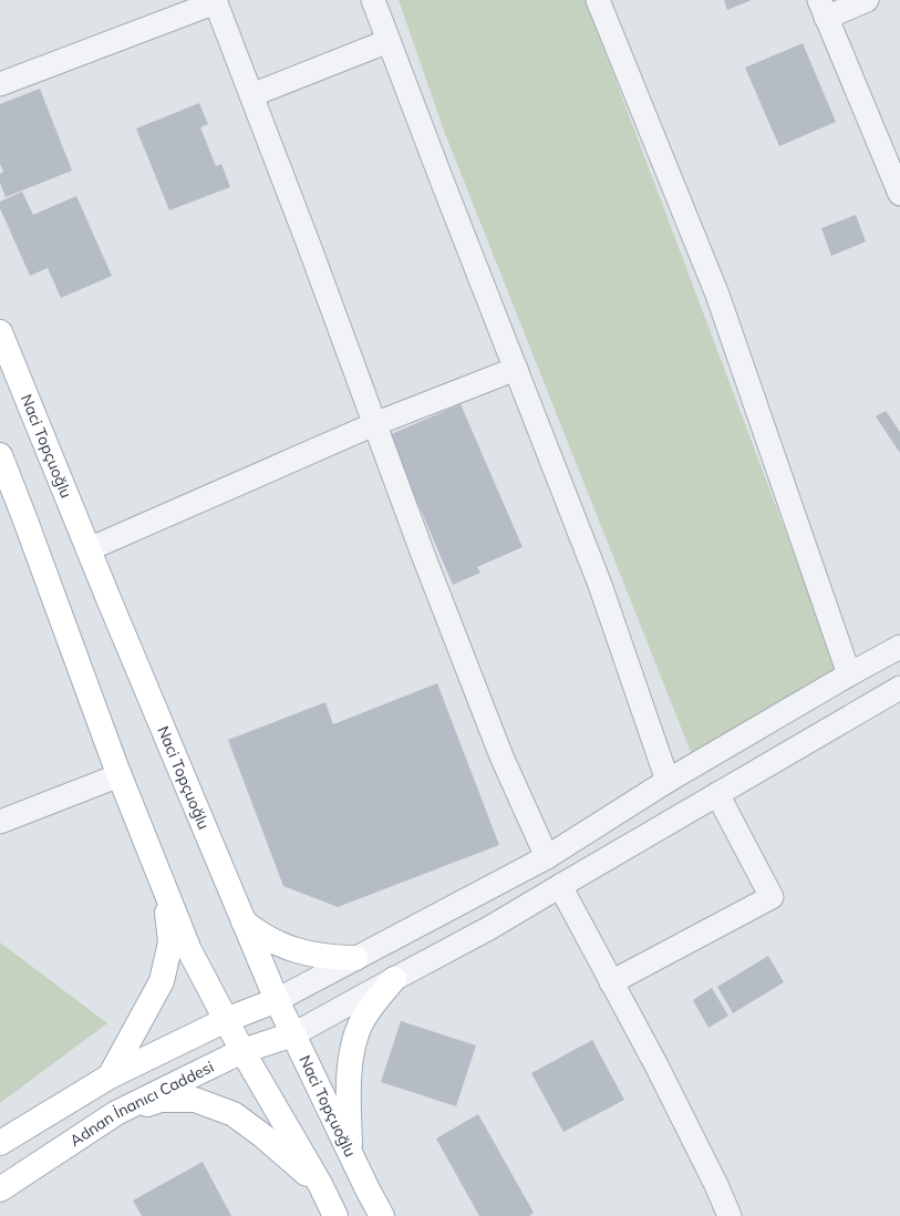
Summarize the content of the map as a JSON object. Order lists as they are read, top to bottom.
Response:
{
  "streets": {
    "main road": ["Naci Topçuoğlu", "Adnan İnanıcı Caddesi"]
  },
  "crossings": [
    ["Naci Topçuoğlu", "Adnan İnanıcı Caddesi"]
  ]
}
